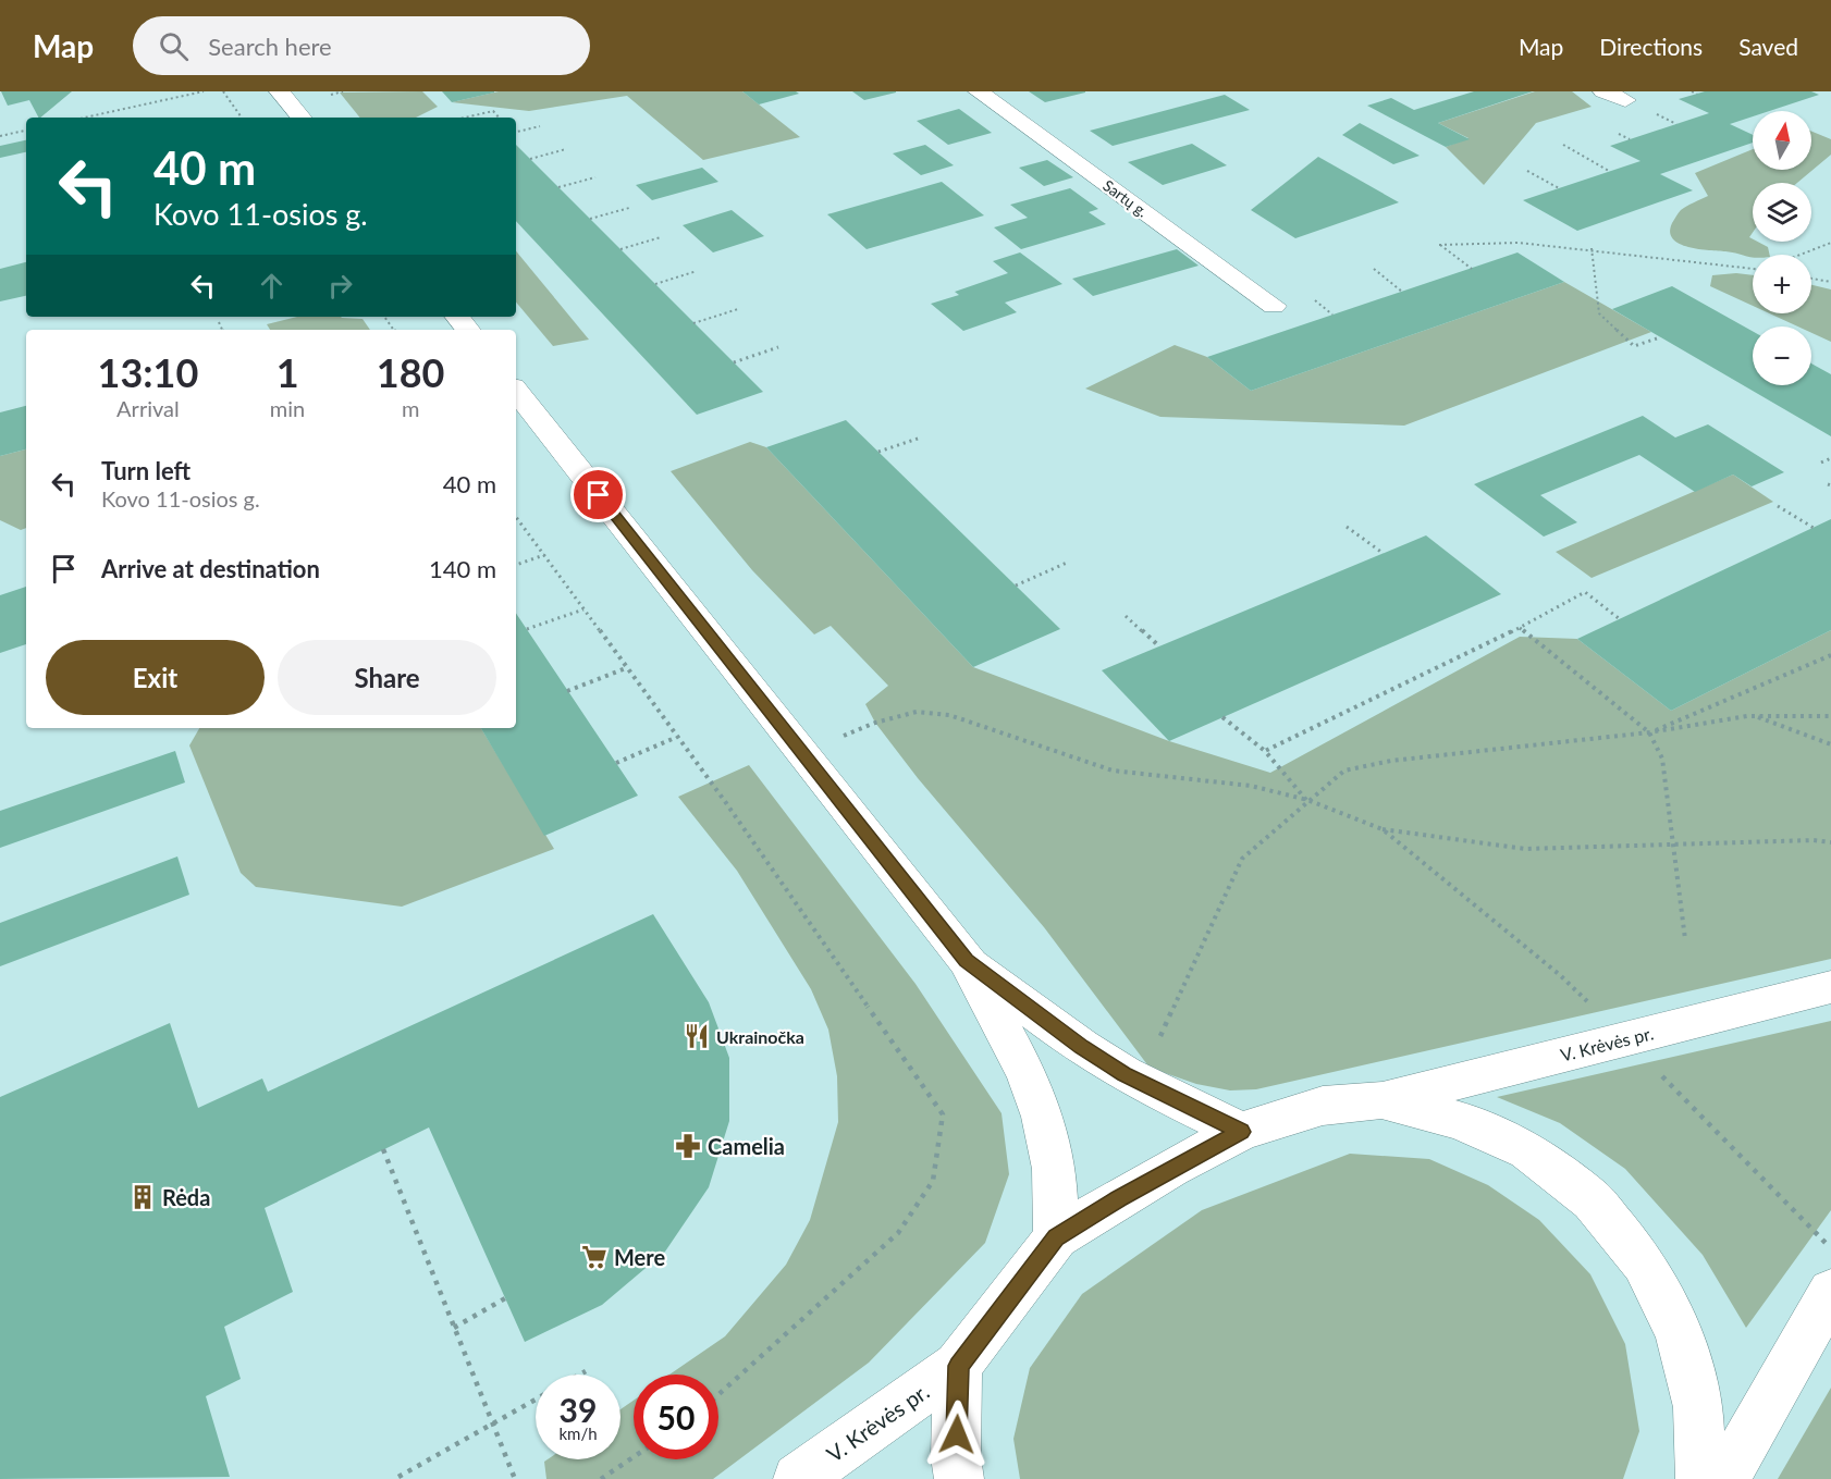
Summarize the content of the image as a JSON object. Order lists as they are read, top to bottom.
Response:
{
  "streets": {
    "main road": ["Sartų g.", "V. Krėvės pr."]
  },
  "places": {
    "restaurant": ["Ukrainočka"],
    "pharmacy": ["Camelia"],
    "building": ["Rėda"],
    "supermarket": ["Mere"]
  },
  "north": "top",
  "page": {
    "header": "Map",
    "search": "Search here",
    "nav": ["Map", "Directions", "Saved"],
    "map_buttons": ["+", "−"],
    "turn": ["40 m", "Kovo 11-osios g."],
    "eta": [
      "13:10",
      "Arrival",
      "1",
      "min",
      "180",
      "m"
    ],
    "list": [
      {
        "name": "Turn left",
        "note": "Kovo 11-osios g.",
        "value": "40 m"
      },
      {
        "name": "Arrive at destination",
        "value": "140 m"
      }
    ],
    "buttons": ["Exit", "Share"],
    "speed": "39 km/h",
    "limit": "50"
  }
}
